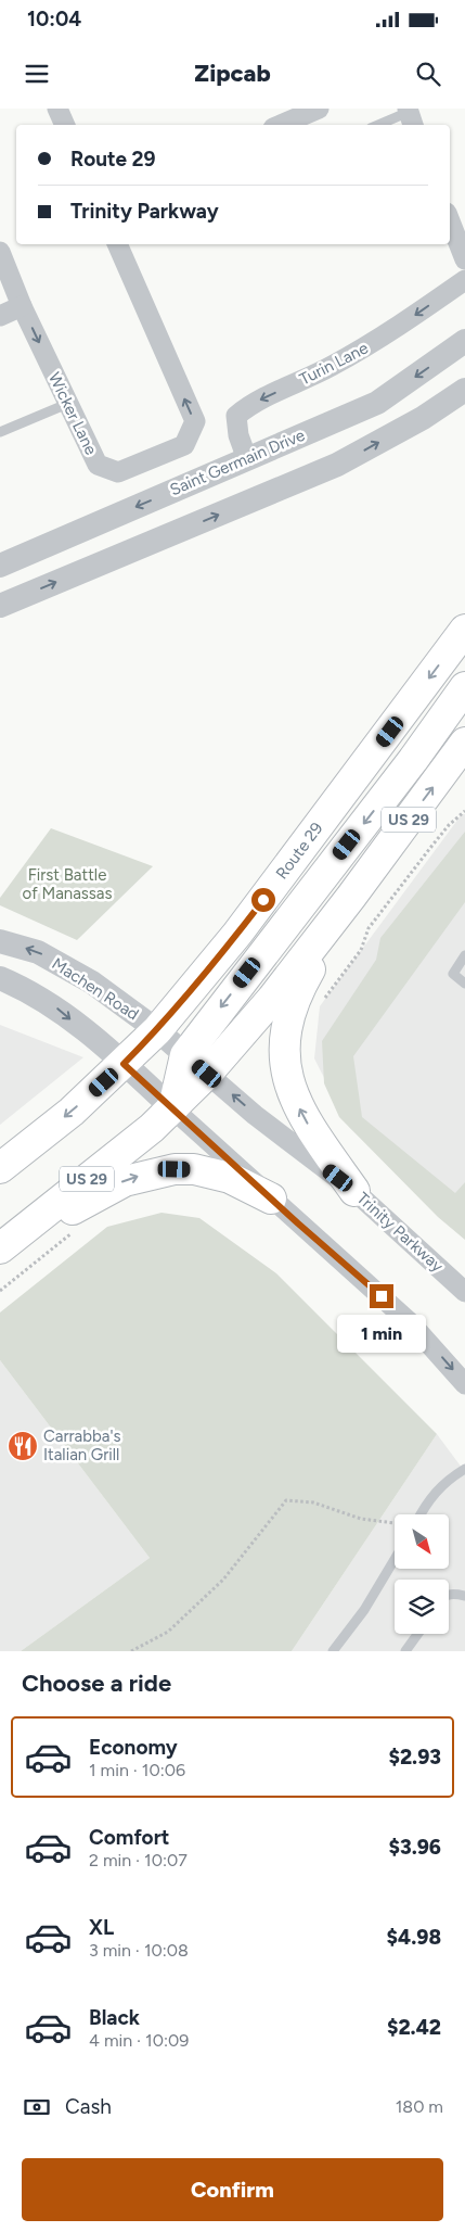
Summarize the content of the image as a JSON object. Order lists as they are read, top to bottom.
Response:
{
  "streets": {
    "main road": ["US 29", "Route 29"],
    "street": [
      "Turin Lane",
      "Wicker Lane",
      "Saint Germain Drive",
      "Machen Road",
      "Trinity Parkway"
    ]
  },
  "crossings": [
    ["Turin Lane", "Saint Germain Drive"],
    ["US 29", "Machen Road"],
    ["US 29", "Trinity Parkway"],
    ["Route 29", "Machen Road"],
    ["Machen Road", "Trinity Parkway"]
  ],
  "one_way": ["Turin Lane"],
  "parks": ["First Battle of Manassas"],
  "places": {
    "restaurant": ["Carrabba's Italian Grill"]
  },
  "north": "bottom right",
  "page": {
    "status": "10:04",
    "header": "Zipcab",
    "banner": ["Route 29", "Trinity Parkway"],
    "bubble": "1 min",
    "heading": "Choose a ride",
    "list": [
      {
        "name": "Economy",
        "note": "1 min · 10:06",
        "value": "$2.93"
      },
      {
        "name": "Comfort",
        "note": "2 min · 10:07",
        "value": "$3.96"
      },
      {
        "name": "XL",
        "note": "3 min · 10:08",
        "value": "$4.98"
      },
      {
        "name": "Black",
        "note": "4 min · 10:09",
        "value": "$2.42"
      }
    ],
    "pay": ["Cash", "180 m"],
    "buttons": "Confirm"
  }
}
